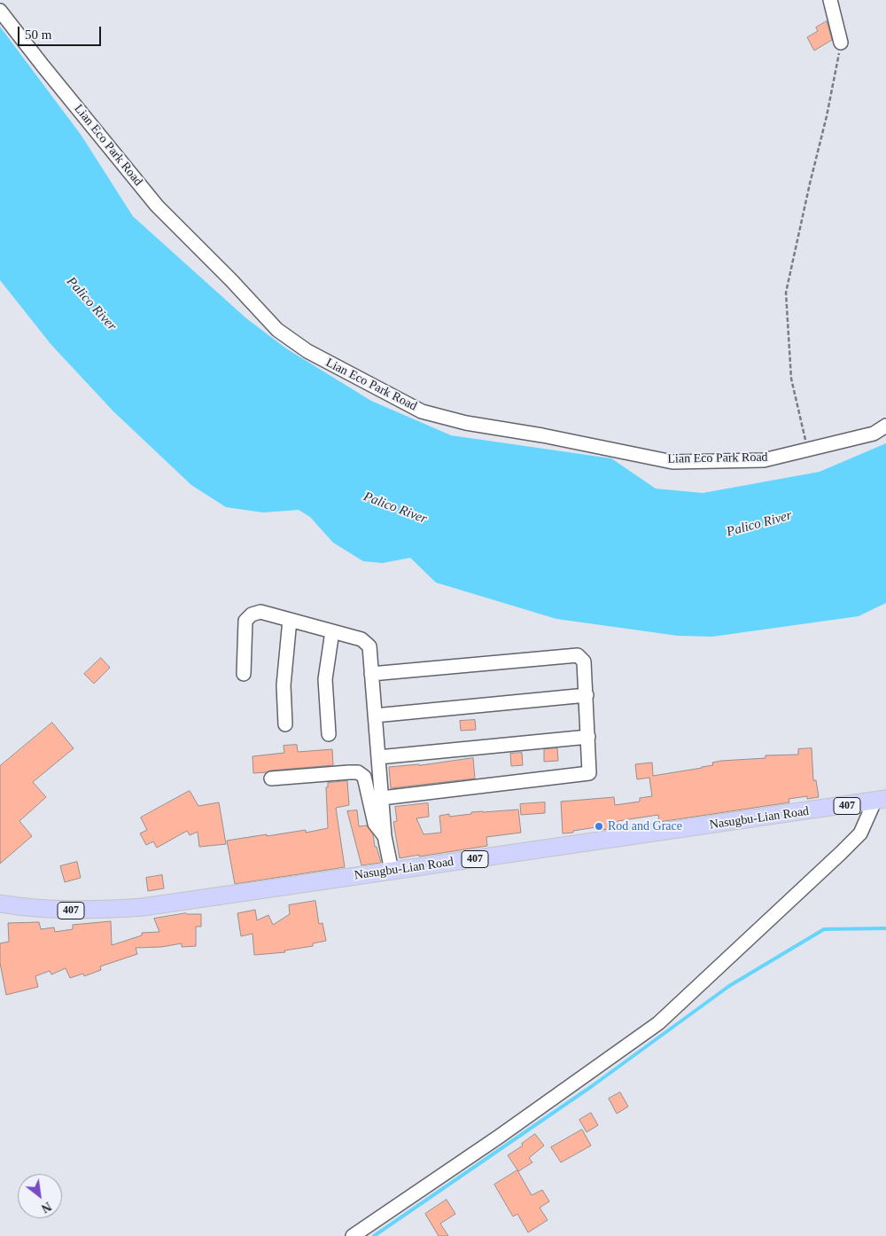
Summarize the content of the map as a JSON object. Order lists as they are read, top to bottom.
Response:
{
  "streets": {
    "main road": ["407", "Nasugbu-Lian Road"],
    "street": ["Lian Eco Park Road"]
  },
  "water": ["Palico River"],
  "places": ["Rod and Grace"],
  "scale_bar": "50 m",
  "north": "bottom right"
}
